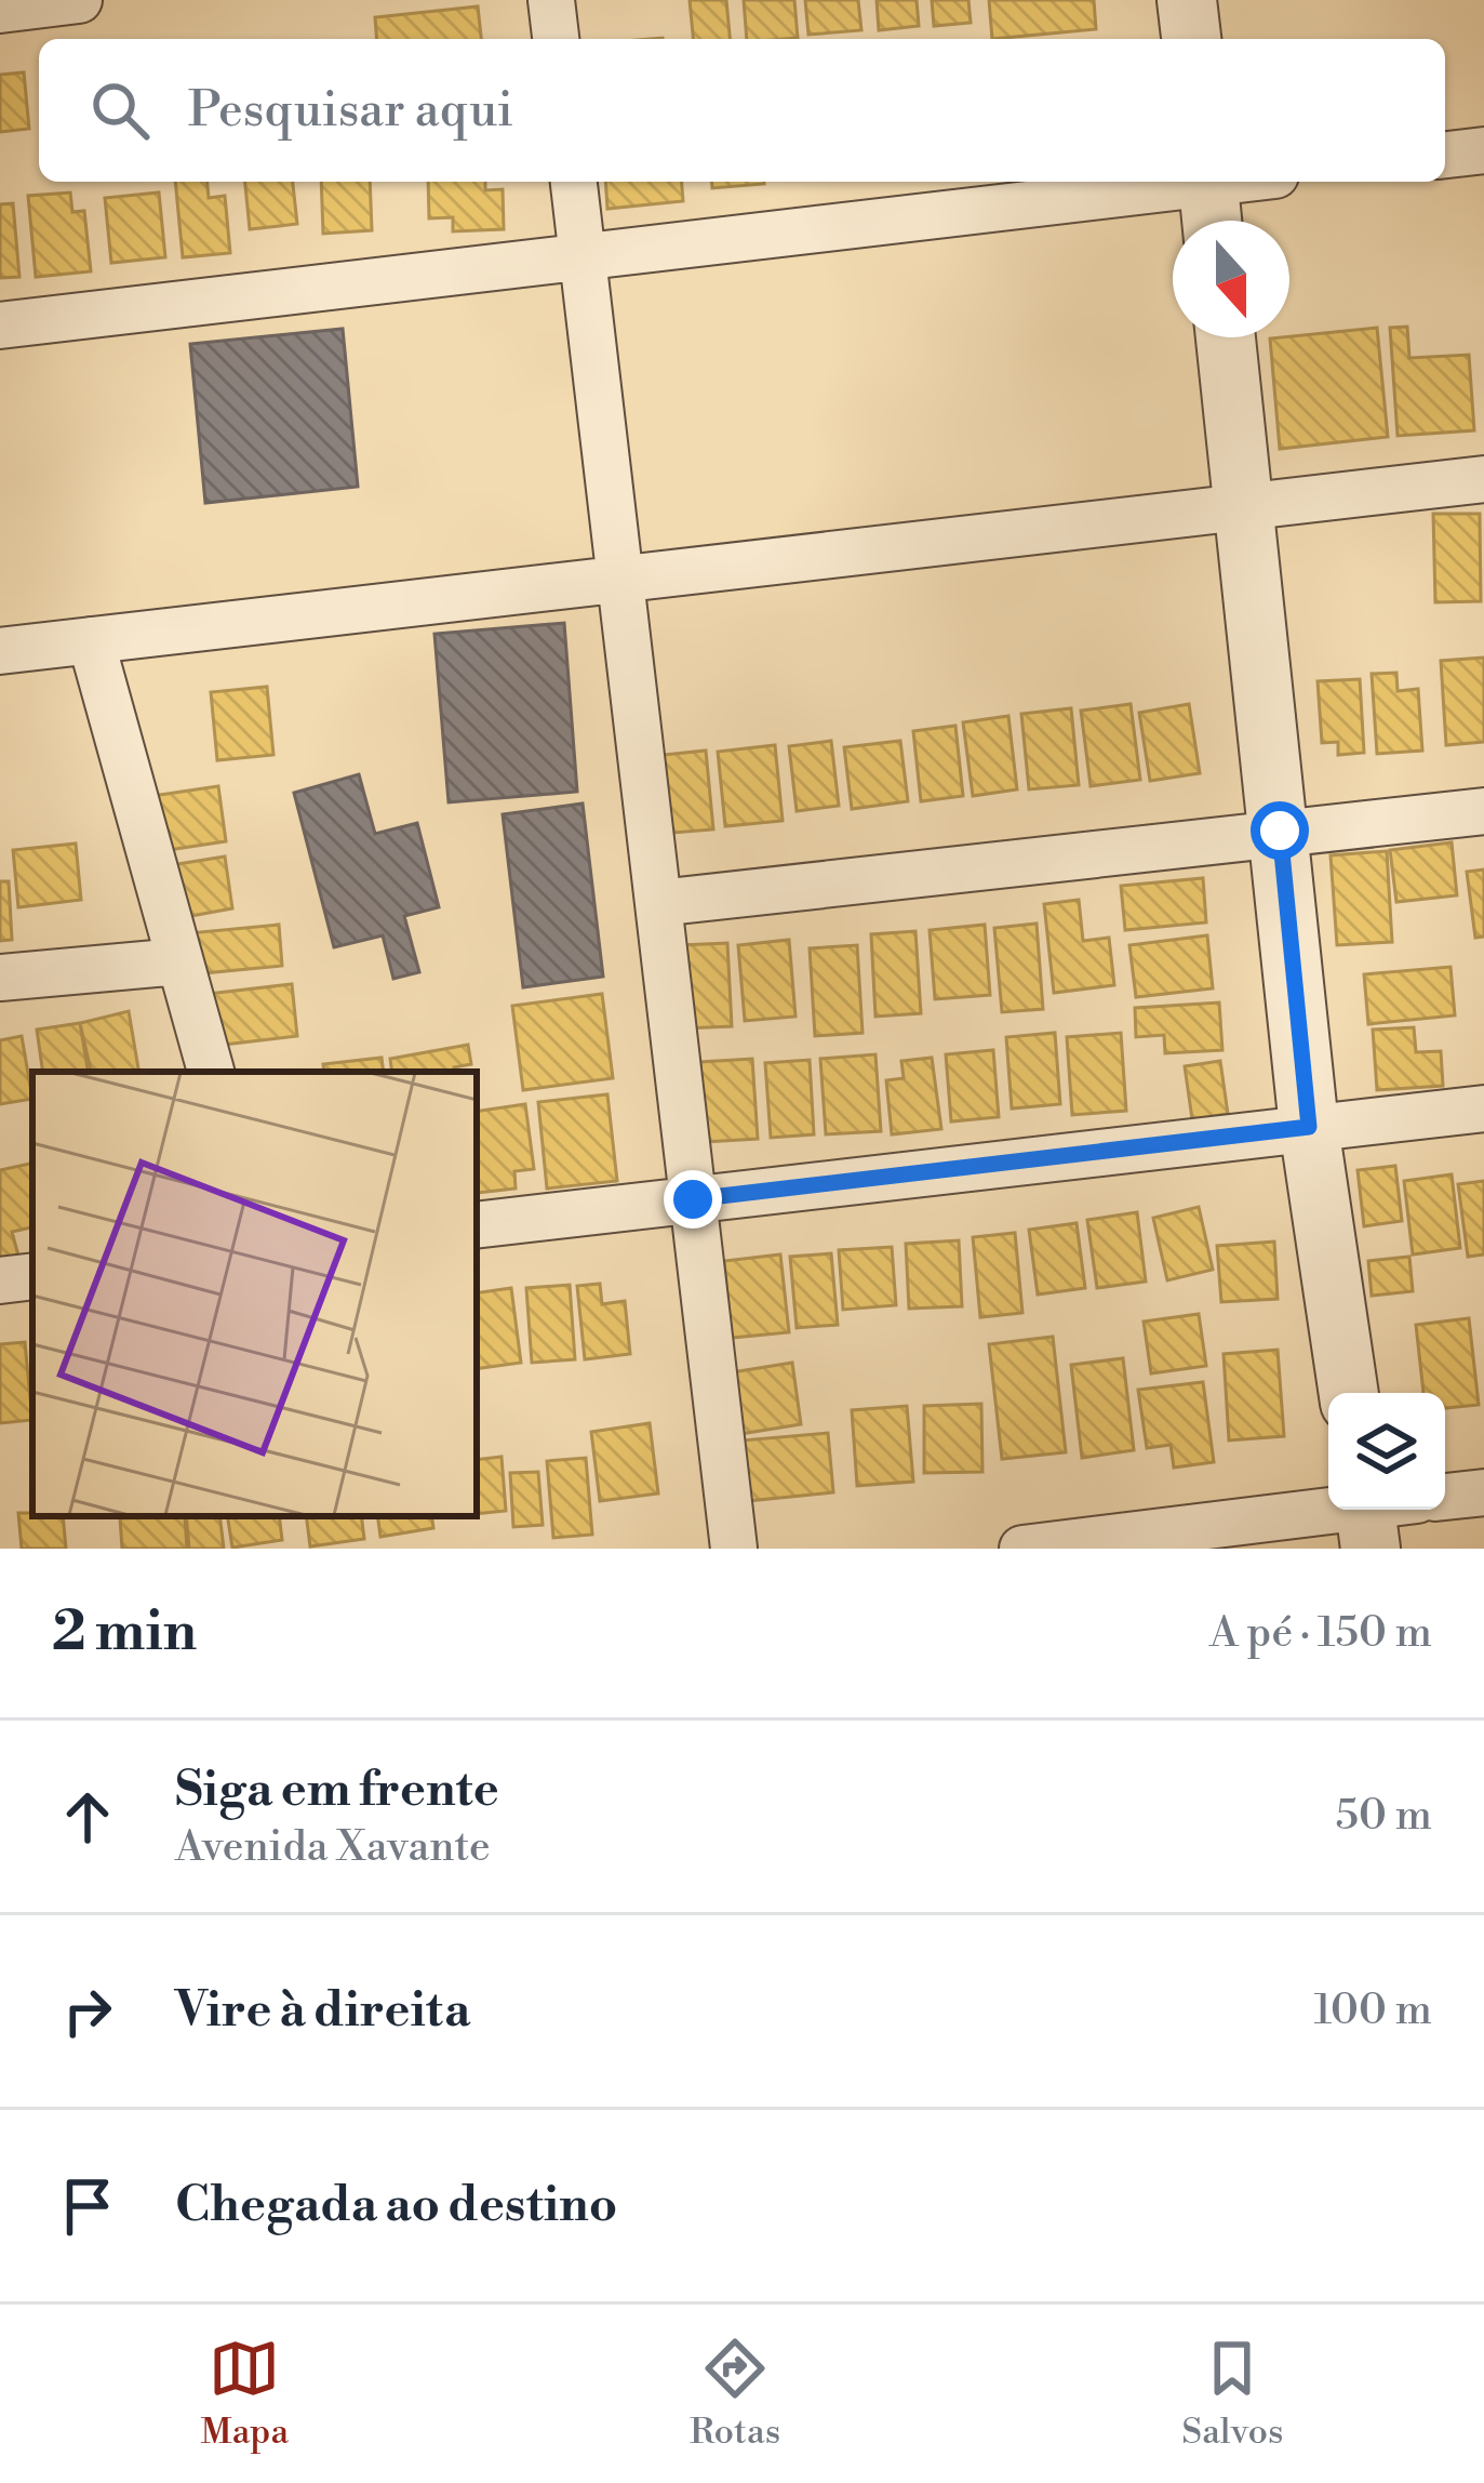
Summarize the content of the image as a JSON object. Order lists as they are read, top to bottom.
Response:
{
  "north": "bottom",
  "page": {
    "search": "Pesquisar aqui",
    "heading": ["2 min", "A pé · 150 m"],
    "list": [
      ["Siga em frente", "Avenida Xavante", "50 m"],
      ["Vire à direita", "100 m"],
      "Chegada ao destino"
    ],
    "nav": ["Mapa", "Rotas", "Salvos"]
  }
}
